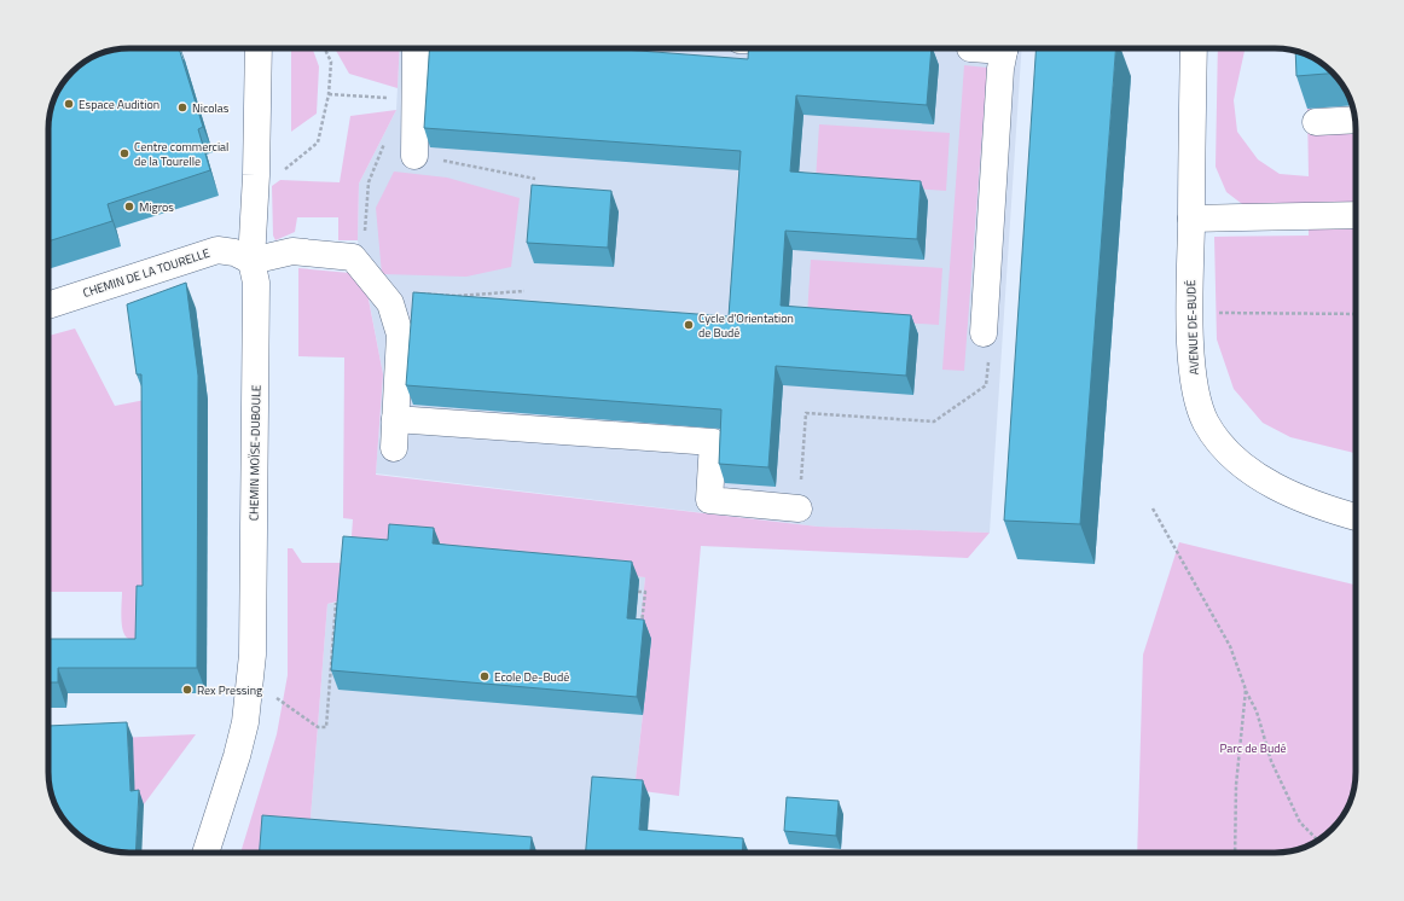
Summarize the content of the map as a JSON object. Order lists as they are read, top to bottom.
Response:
{
  "streets": {
    "street": ["CHEMIN DE LA TOURELLE", "AVENUE DE-BUDÉ", "CHEMIN MOÏSE-DUBOULE"]
  },
  "crossings": [
    ["CHEMIN DE LA TOURELLE", "CHEMIN MOÏSE-DUBOULE"]
  ],
  "parks": ["Parc de Budé"],
  "places": [
    "Espace Audition",
    "Nicolas",
    "Centre commercial de la Tourelle",
    "Migros",
    "Cycle d'Orientation de Budé",
    "Ecole De-Budé",
    "Rex Pressing"
  ]
}
